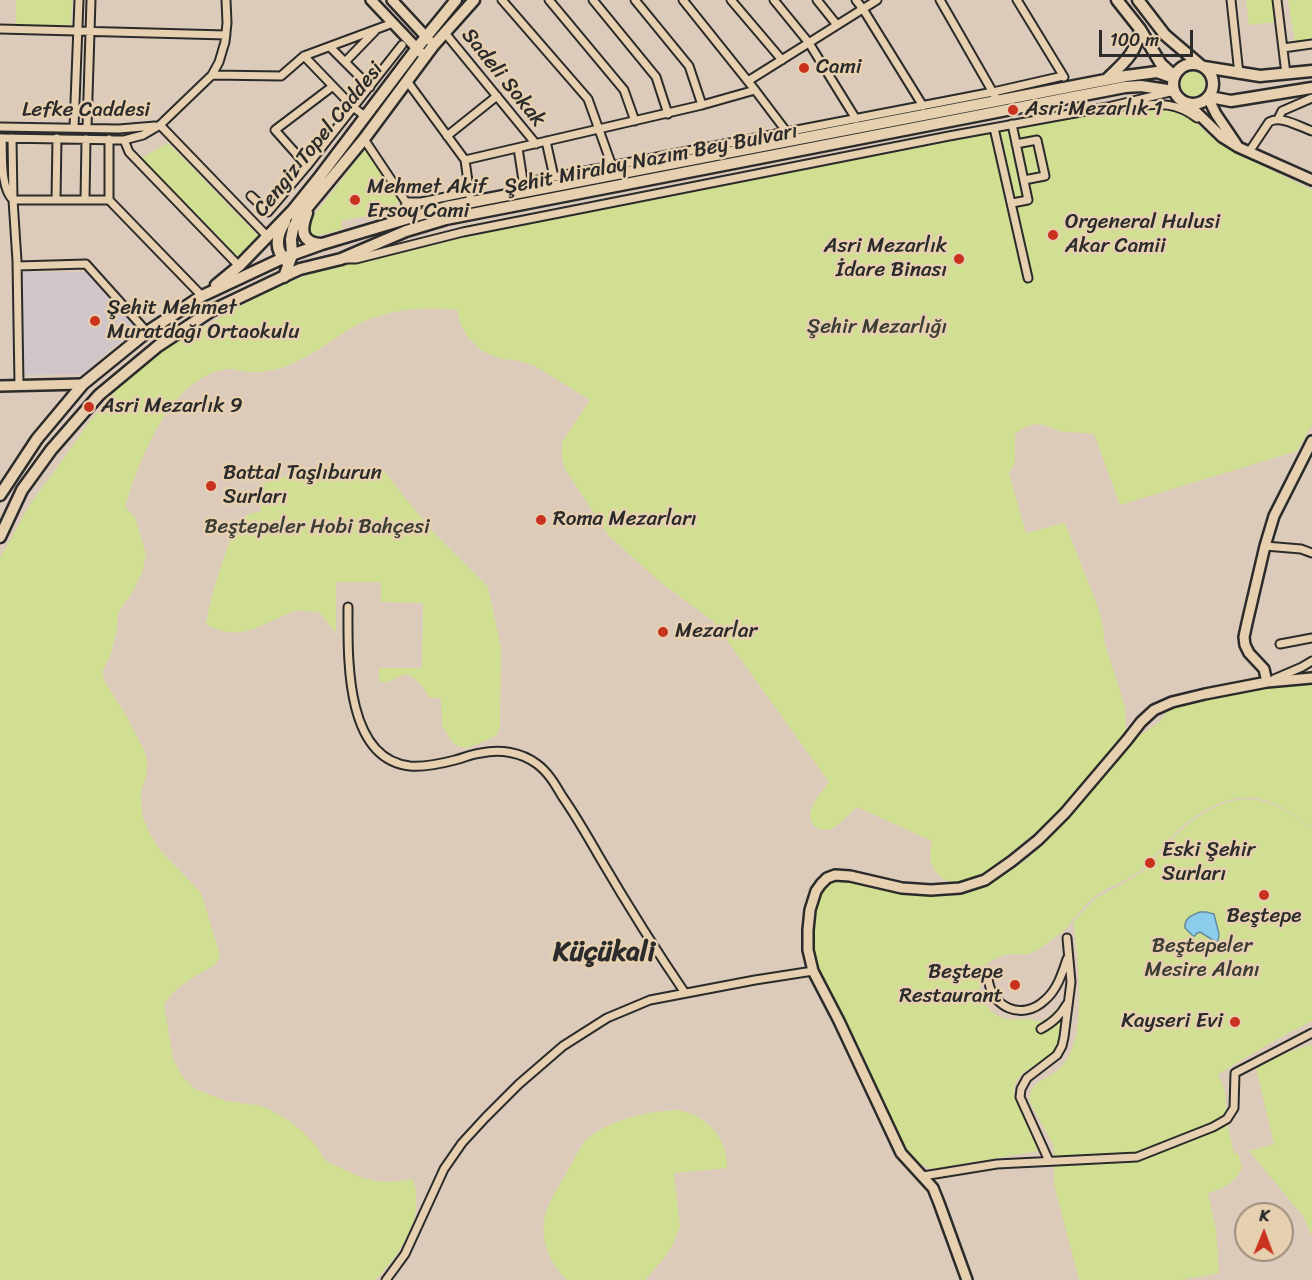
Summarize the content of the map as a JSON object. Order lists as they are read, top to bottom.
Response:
{
  "streets": {
    "main road": ["Cengiz Topel Caddesi", "Şehit Miralay Nazım Bey Bulvarı"],
    "street": ["Sadeli Sokak", "Lefke Caddesi"]
  },
  "crossings": [
    ["Sadeli Sokak", "Cengiz Topel Caddesi"],
    ["Cengiz Topel Caddesi", "Şehit Miralay Nazım Bey Bulvarı"]
  ],
  "districts": ["Küçükali"],
  "parks": ["Şehir Mezarlığı", "Beştepeler Hobi Bahçesi", "Beştepeler Mesire Alanı"],
  "places": [
    "Cami",
    "Asri Mezarlık 1",
    "Mehmet Akif Ersoy Cami",
    "Orgeneral Hulusi Akar Camii",
    "Asri Mezarlık İdare Binası",
    "Şehit Mehmet Muratdağı Ortaokulu",
    "Asri Mezarlık 9",
    "Battal Taşlıburun Surları",
    "Roma Mezarları",
    "Mezarlar",
    "Eski Şehir Surları",
    "Beştepe",
    "Beştepe Restaurant",
    "Kayseri Evi"
  ],
  "scale_bar": "100 m",
  "north": "top"
}
